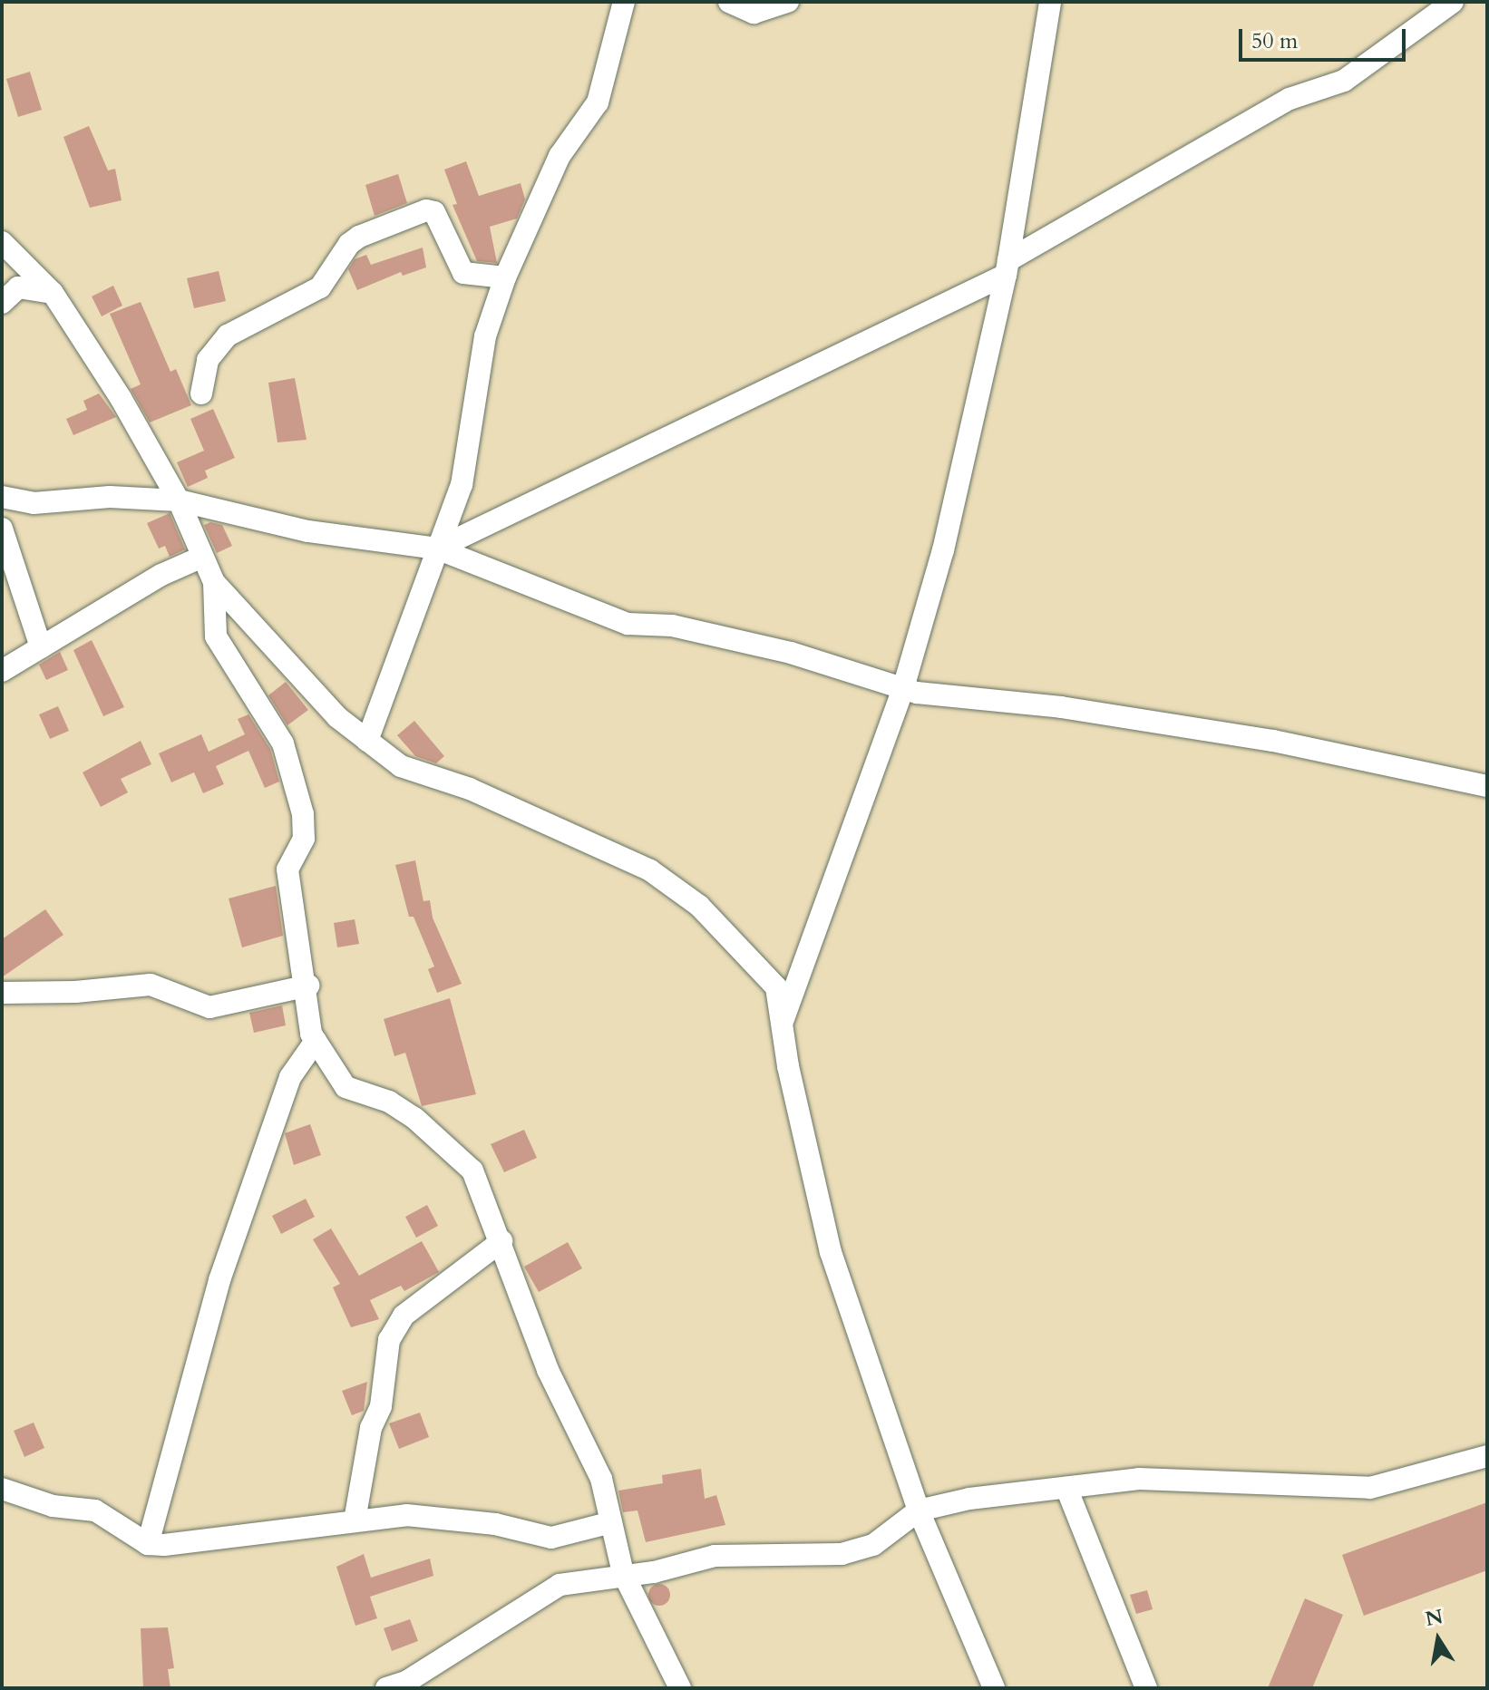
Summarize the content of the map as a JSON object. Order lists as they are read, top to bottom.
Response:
{
  "scale_bar": "50 m",
  "north": "top"
}
